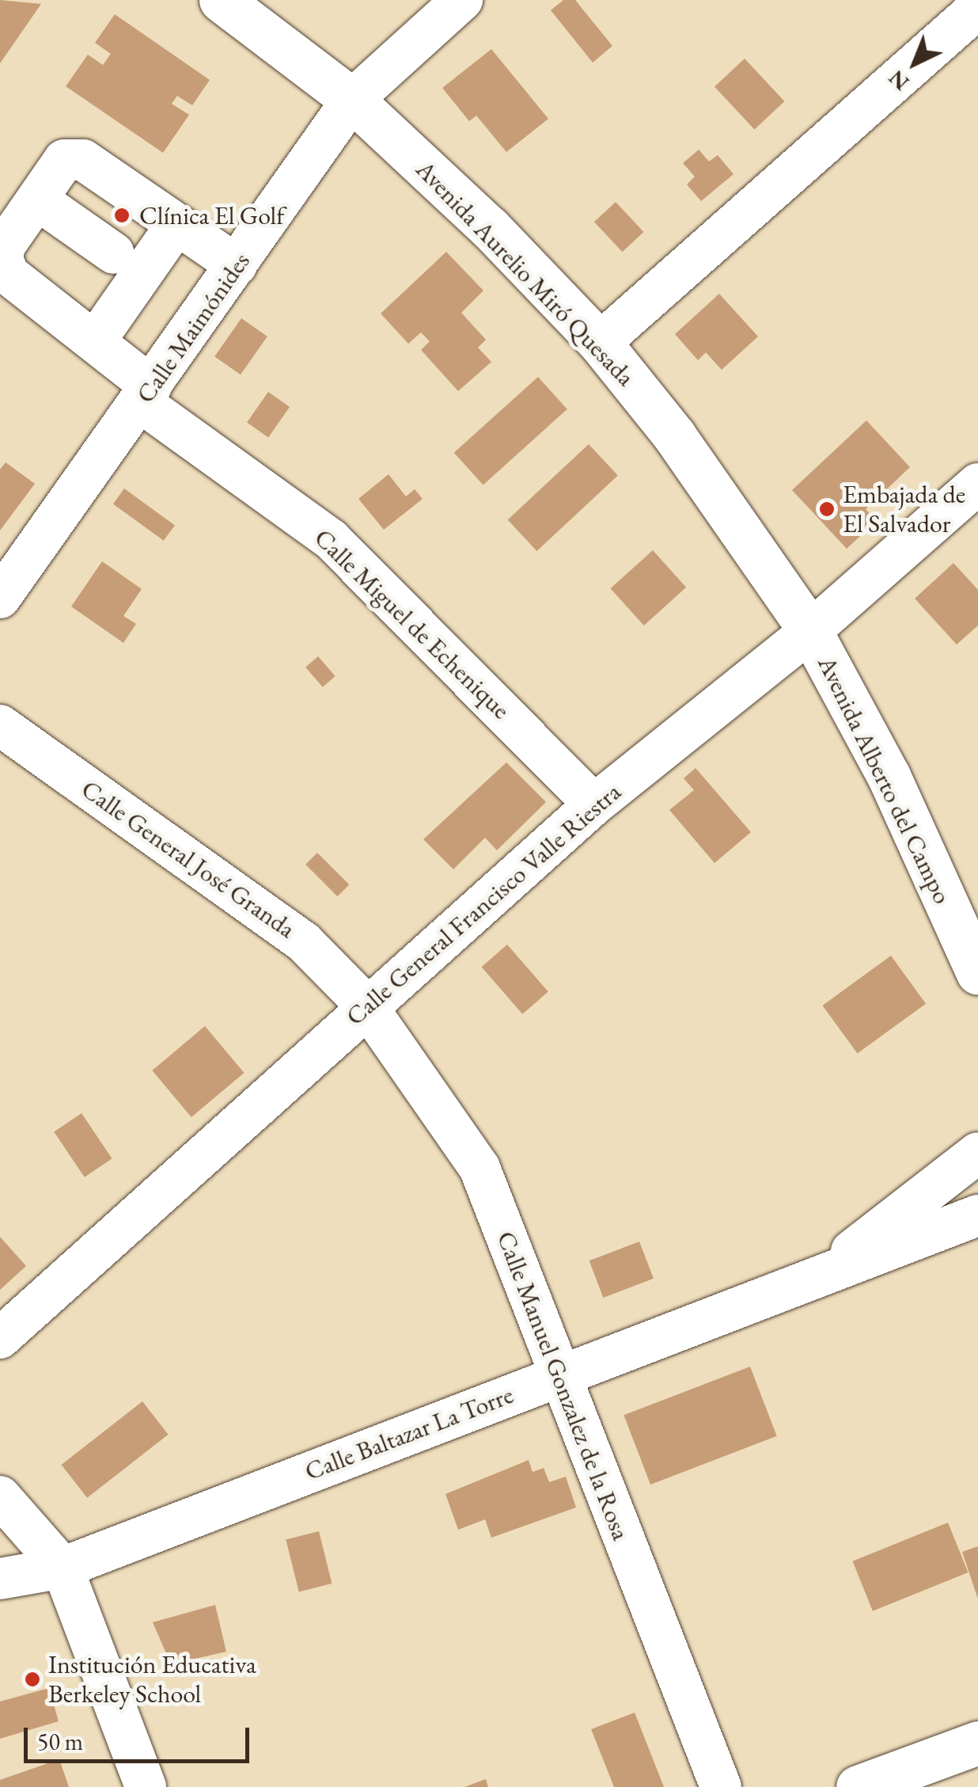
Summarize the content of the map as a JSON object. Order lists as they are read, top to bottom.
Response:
{
  "streets": {
    "main road": ["Avenida Aurelio Miró Quesada", "Avenida Alberto del Campo"],
    "street": [
      "Calle Maimónides",
      "Calle Miguel de Echenique",
      "Calle General José Granda",
      "Calle General Francisco Valle Riestra",
      "Calle Manuel Gonzalez de la Rosa",
      "Calle Baltazar La Torre"
    ]
  },
  "crossings": [
    ["Avenida Aurelio Miró Quesada", "Calle Maimónides"],
    ["Avenida Aurelio Miró Quesada", "Avenida Alberto del Campo"],
    ["Avenida Aurelio Miró Quesada", "Calle General Francisco Valle Riestra"],
    ["Calle Maimónides", "Calle Miguel de Echenique"],
    ["Calle Miguel de Echenique", "Calle General Francisco Valle Riestra"],
    ["Avenida Alberto del Campo", "Calle General Francisco Valle Riestra"],
    ["Calle General José Granda", "Calle General Francisco Valle Riestra"],
    ["Calle General José Granda", "Calle Manuel Gonzalez de la Rosa"],
    ["Calle General Francisco Valle Riestra", "Calle Manuel Gonzalez de la Rosa"],
    ["Calle Manuel Gonzalez de la Rosa", "Calle Baltazar La Torre"]
  ],
  "places": ["Clínica El Golf", "Embajada de El Salvador", "Institución Educativa Berkeley School"],
  "scale_bar": "50 m",
  "north": "bottom left"
}
